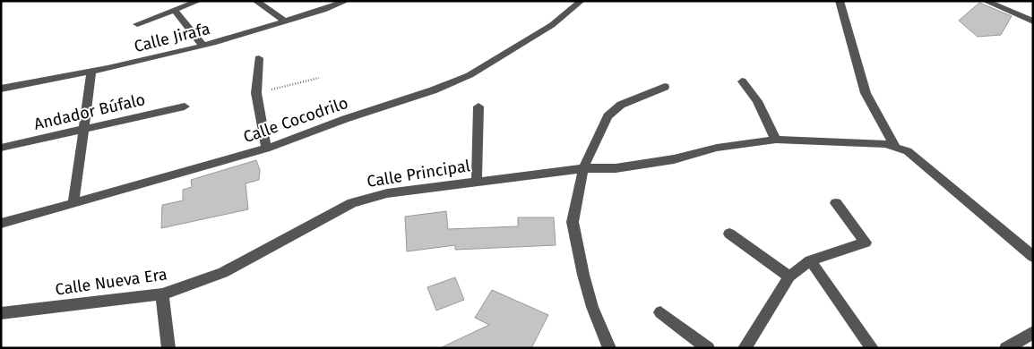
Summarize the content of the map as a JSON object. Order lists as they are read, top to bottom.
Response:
{
  "streets": {
    "street": [
      "Calle Jirafa",
      "Andador Búfalo",
      "Calle Cocodrilo",
      "Calle Principal",
      "Calle Nueva Era"
    ]
  },
  "crossings": [
    ["Calle Principal", "Calle Nueva Era"]
  ]
}
